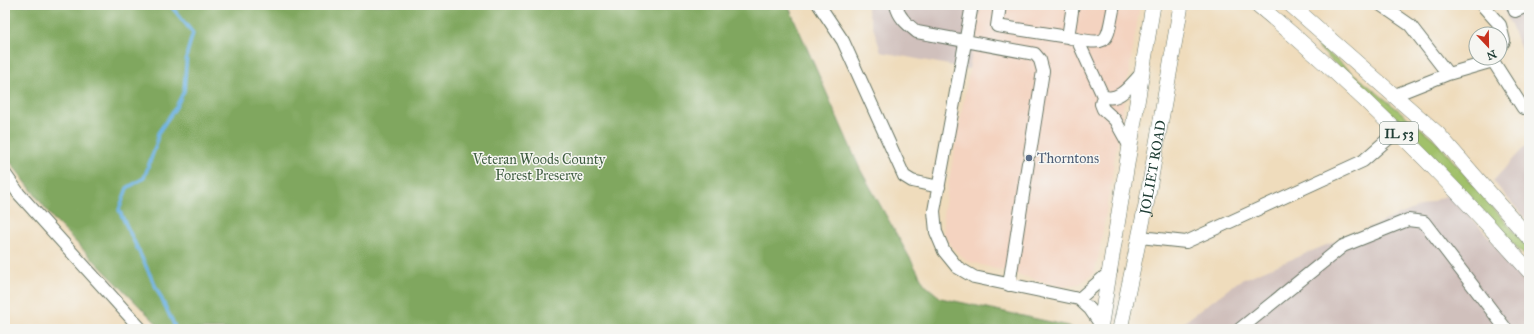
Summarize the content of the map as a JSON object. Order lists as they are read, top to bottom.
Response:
{
  "streets": {
    "main road": ["IL 53", "JOLIET ROAD"]
  },
  "parks": ["Veteran Woods County Forest Preserve"],
  "places": ["Thorntons"],
  "north": "bottom"
}
